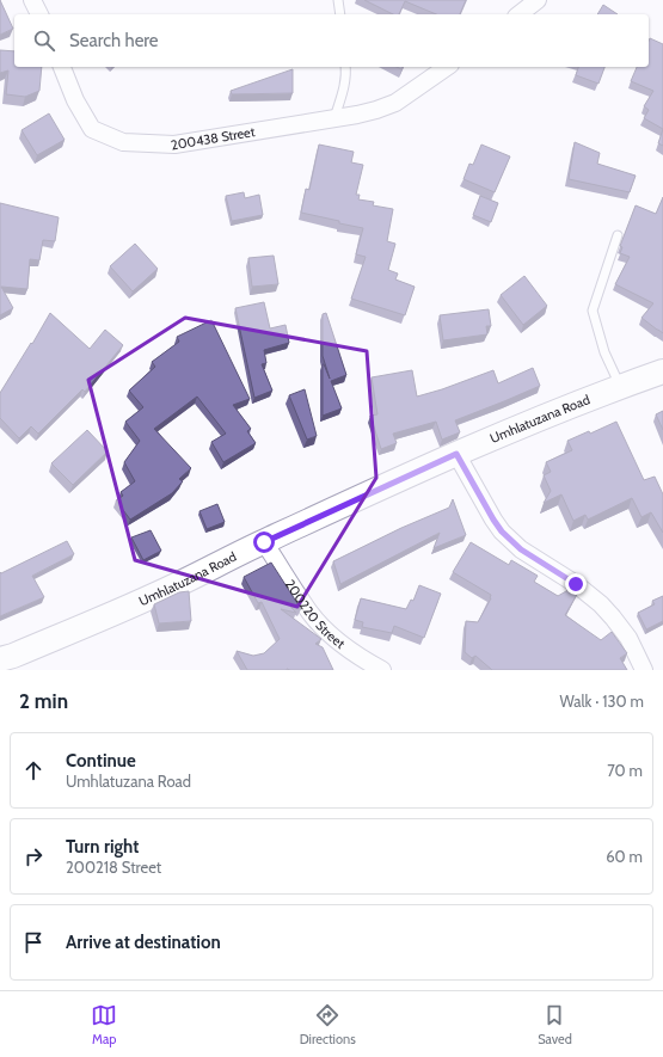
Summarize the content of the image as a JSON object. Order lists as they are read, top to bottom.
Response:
{
  "streets": {
    "street": ["200438 Street", "Umhlatuzana Road", "200220 Street"]
  },
  "crossings": [
    ["Umhlatuzana Road", "200220 Street"]
  ],
  "page": {
    "search": "Search here",
    "heading": ["2 min", "Walk · 130 m"],
    "list": [
      ["Continue", "Umhlatuzana Road", "70 m"],
      ["Turn right", "200218 Street", "60 m"],
      "Arrive at destination"
    ],
    "nav": ["Map", "Directions", "Saved"]
  }
}
